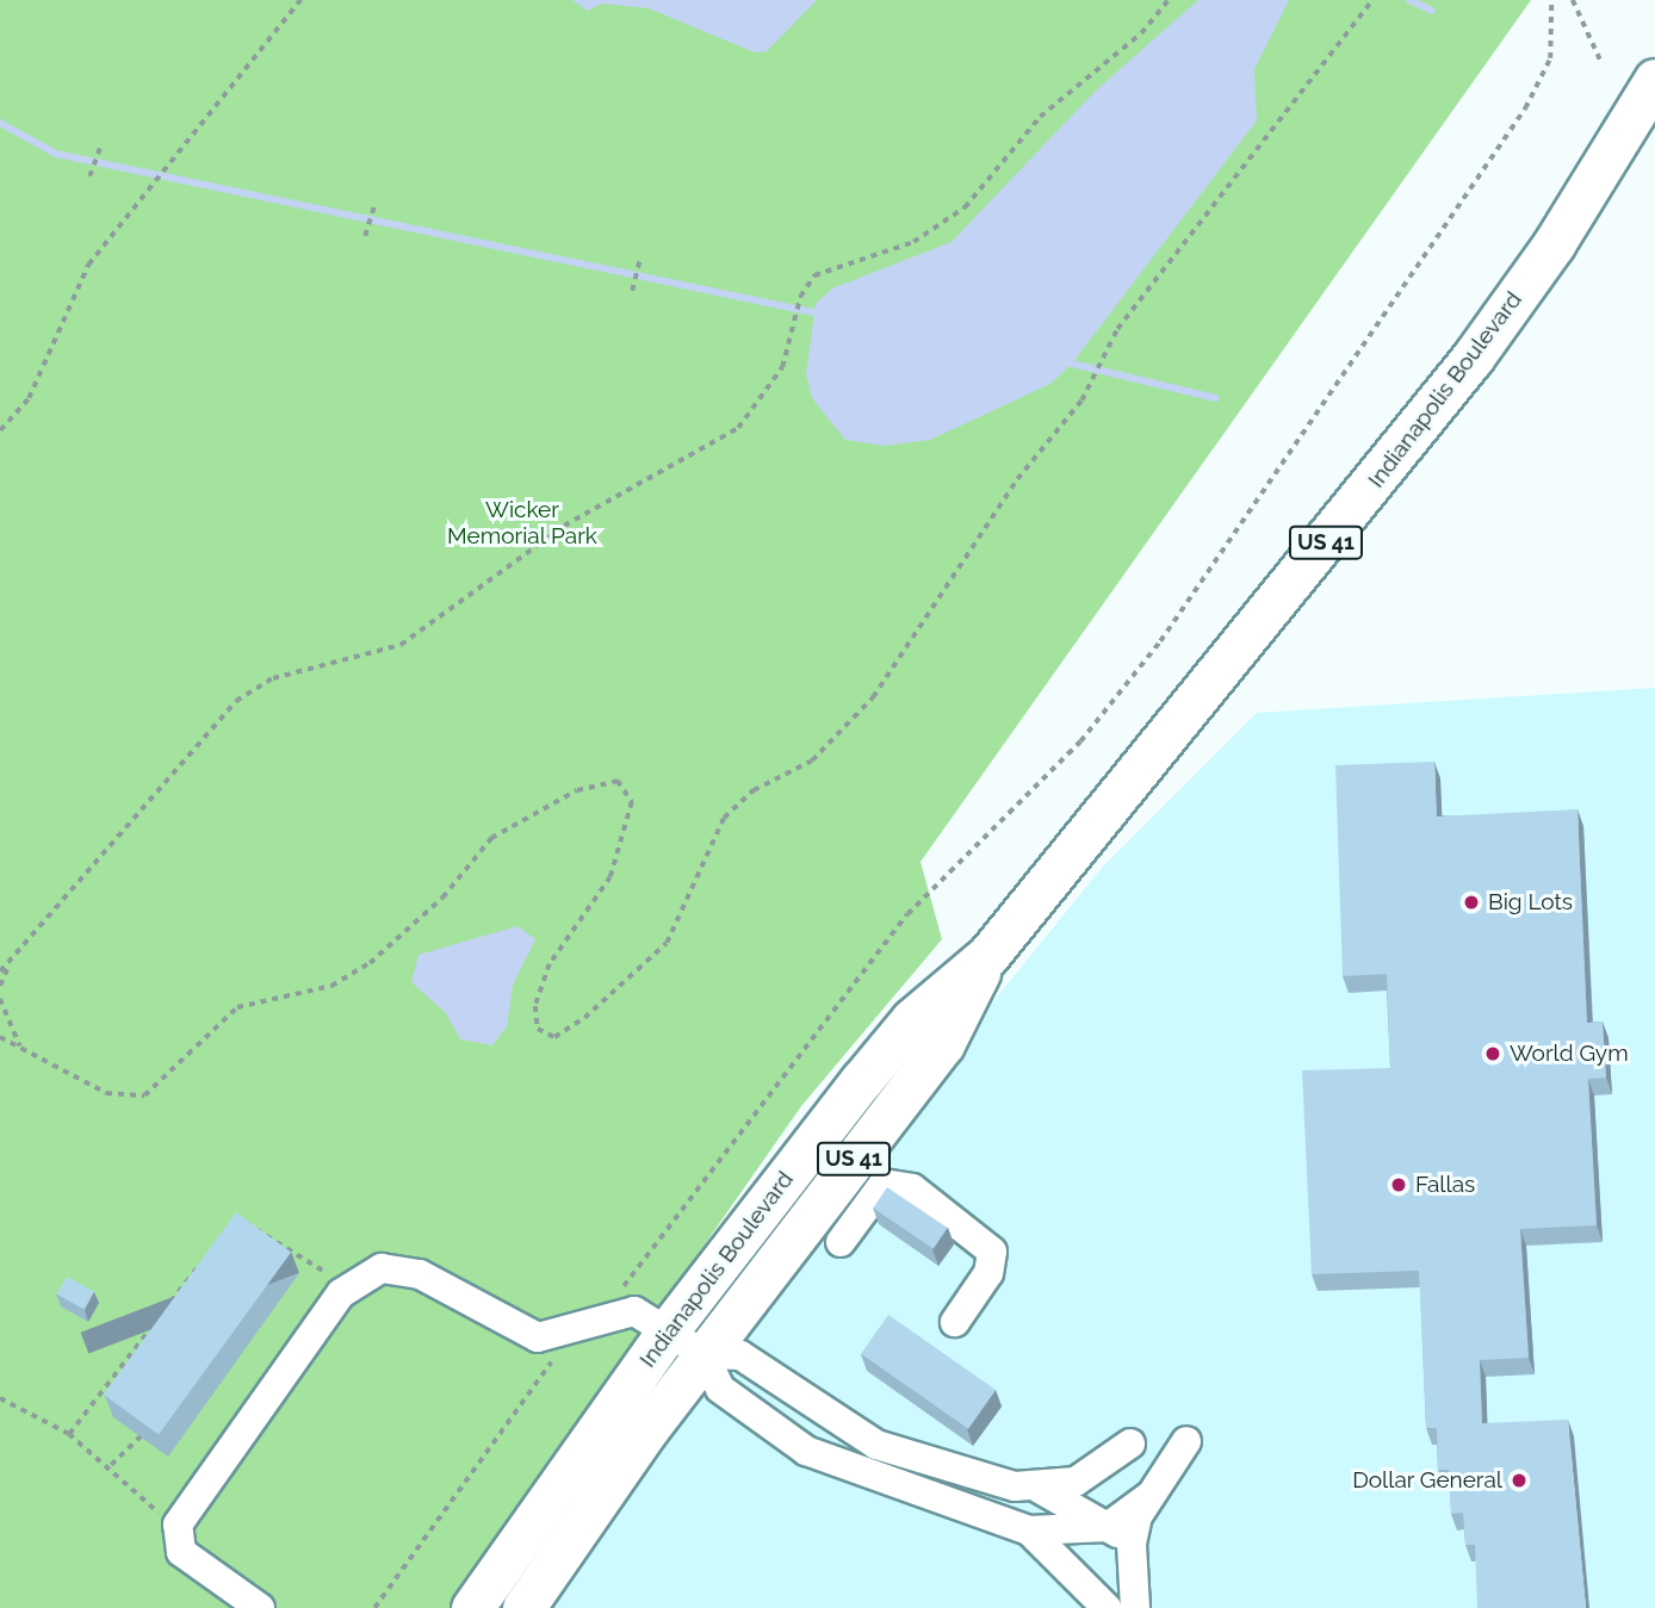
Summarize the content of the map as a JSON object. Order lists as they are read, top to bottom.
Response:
{
  "streets": {
    "highway": ["Indianapolis Boulevard", "US 41"]
  },
  "parks": ["Wicker Memorial Park"],
  "places": [
    "Big Lots",
    "World Gym",
    "Fallas",
    "Dollar General"
  ]
}
